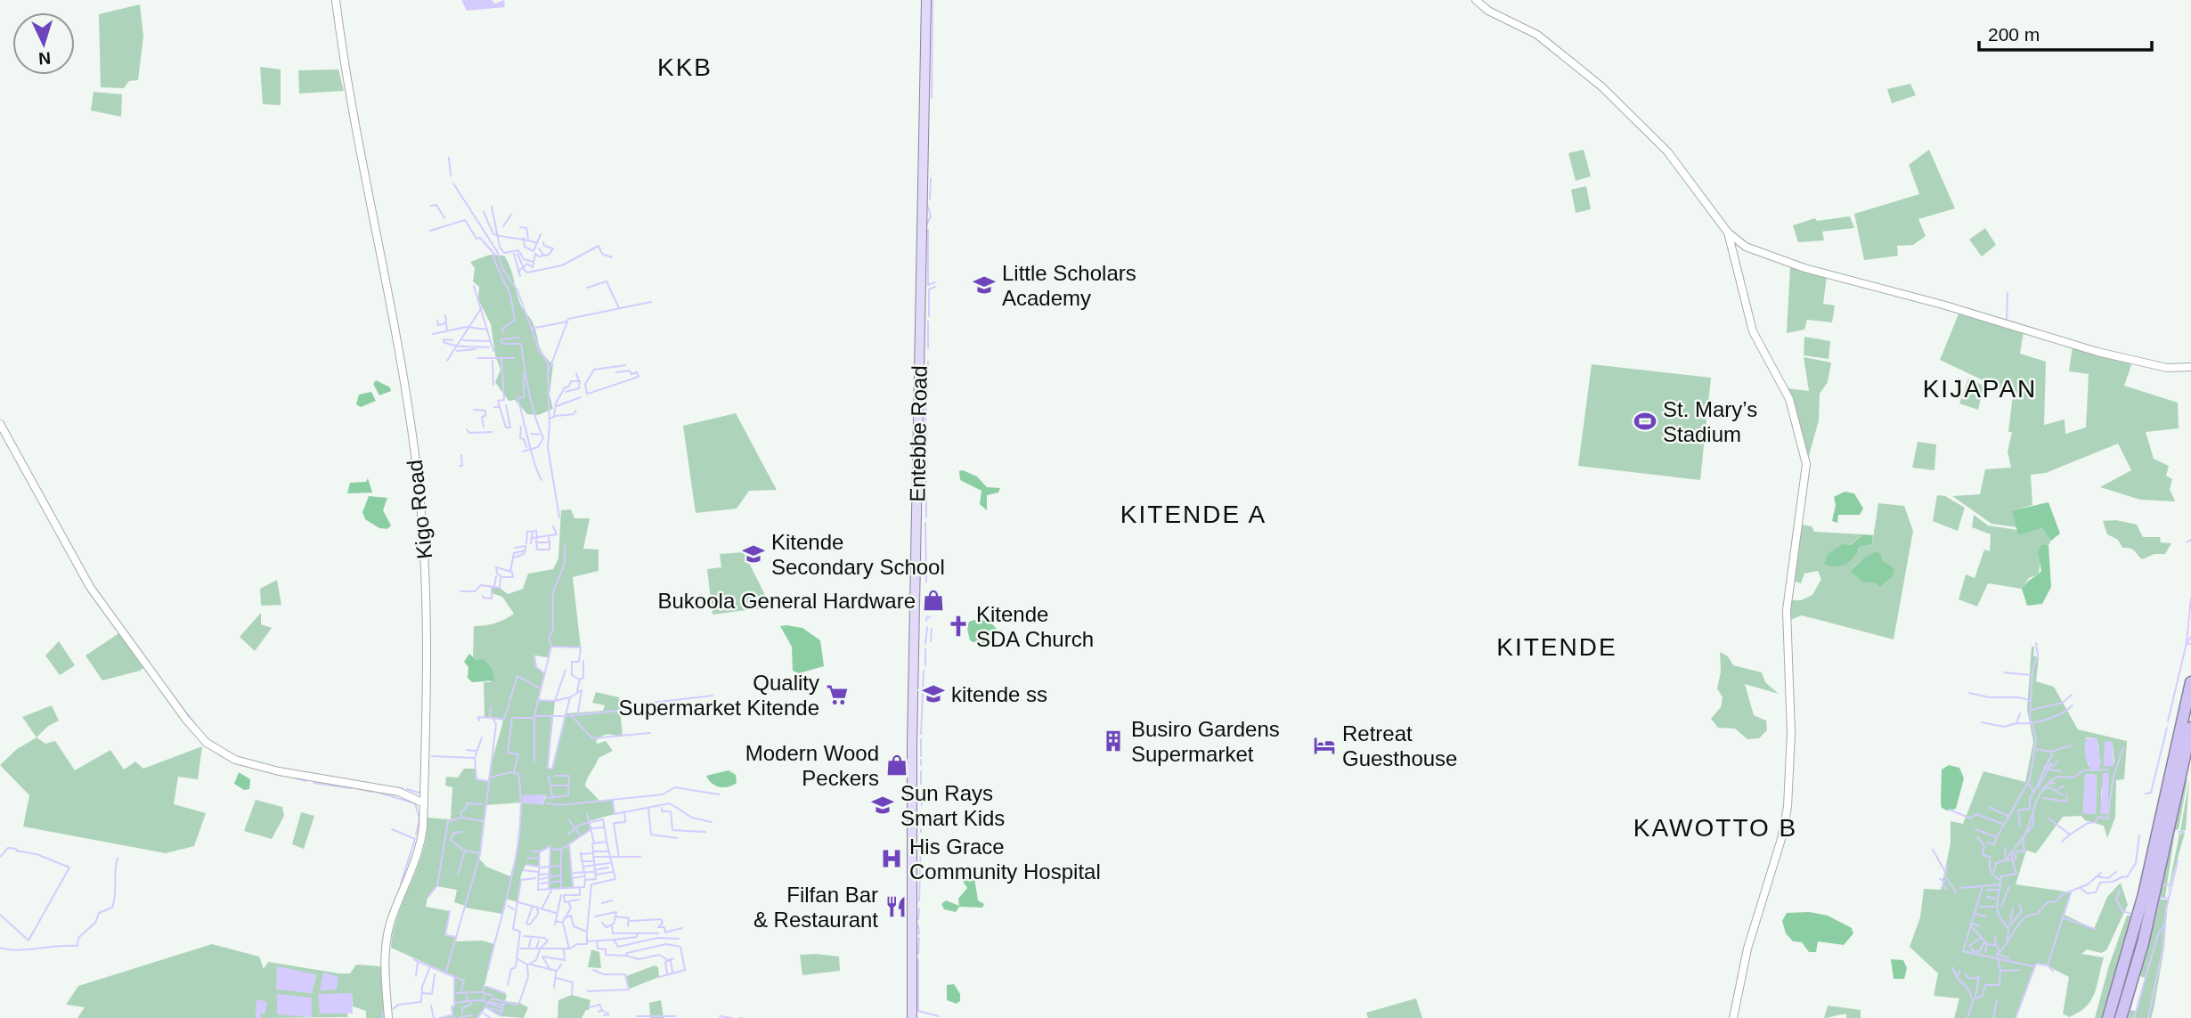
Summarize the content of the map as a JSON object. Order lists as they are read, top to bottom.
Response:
{
  "streets": {
    "main road": ["Entebbe Road"],
    "street": ["Kigo Road"]
  },
  "districts": [
    "KKB",
    "KIJAPAN",
    "KITENDE A",
    "KITENDE",
    "KAWOTTO B"
  ],
  "places": {
    "school or university": [
      "Little Scholars Academy",
      "Kitende Secondary School",
      "kitende ss",
      "Sun Rays Smart Kids"
    ],
    "sports": ["St. Mary’s Stadium"],
    "shop": ["Bukoola General Hardware", "Modern Wood Peckers"],
    "church": ["Kitende SDA Church"],
    "supermarket": ["Quality Supermarket Kitende"],
    "building": ["Busiro Gardens Supermarket"],
    "hotel": ["Retreat Guesthouse"],
    "hospital": ["His Grace Community Hospital"],
    "restaurant": ["Filfan Bar & Restaurant"]
  },
  "scale_bar": "200 m",
  "north": "bottom"
}
